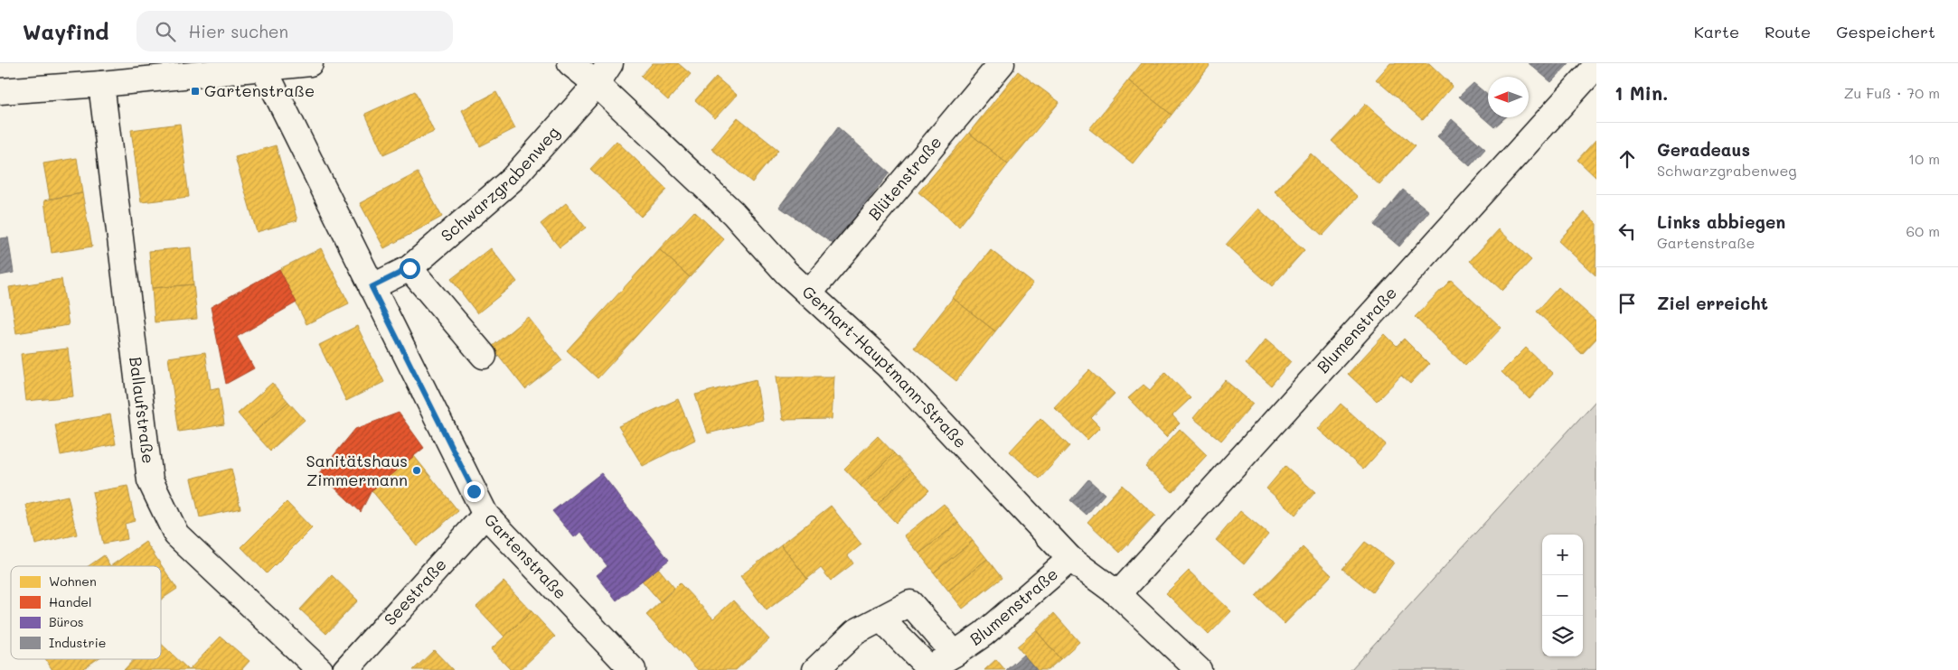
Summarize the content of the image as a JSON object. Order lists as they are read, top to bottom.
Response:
{
  "streets": {
    "street": [
      "Blütenstraße",
      "Schwarzgrabenweg",
      "Blumenstraße",
      "Gerhart-Hauptmann-Straße",
      "Ballaufstraße",
      "Gartenstraße",
      "Seestraße"
    ]
  },
  "crossings": [
    ["Blütenstraße", "Gerhart-Hauptmann-Straße"],
    ["Schwarzgrabenweg", "Gerhart-Hauptmann-Straße"],
    ["Schwarzgrabenweg", "Gartenstraße"],
    ["Blumenstraße", "Gerhart-Hauptmann-Straße"],
    ["Gartenstraße", "Seestraße"]
  ],
  "places": {
    "transit": ["Gartenstraße"],
    "other": ["Sanitätshaus Zimmermann"]
  },
  "legend": [
    "Wohnen",
    "Handel",
    "Büros",
    "Industrie"
  ],
  "north": "left",
  "page": {
    "header": "Wayfind",
    "search": "Hier suchen",
    "nav": ["Karte", "Route", "Gespeichert"],
    "heading": ["1 Min.", "Zu Fuß · 70 m"],
    "list": [
      ["Geradeaus", "Schwarzgrabenweg", "10 m"],
      ["Links abbiegen", "Gartenstraße", "60 m"],
      "Ziel erreicht"
    ],
    "map_buttons": ["+", "−"]
  }
}
